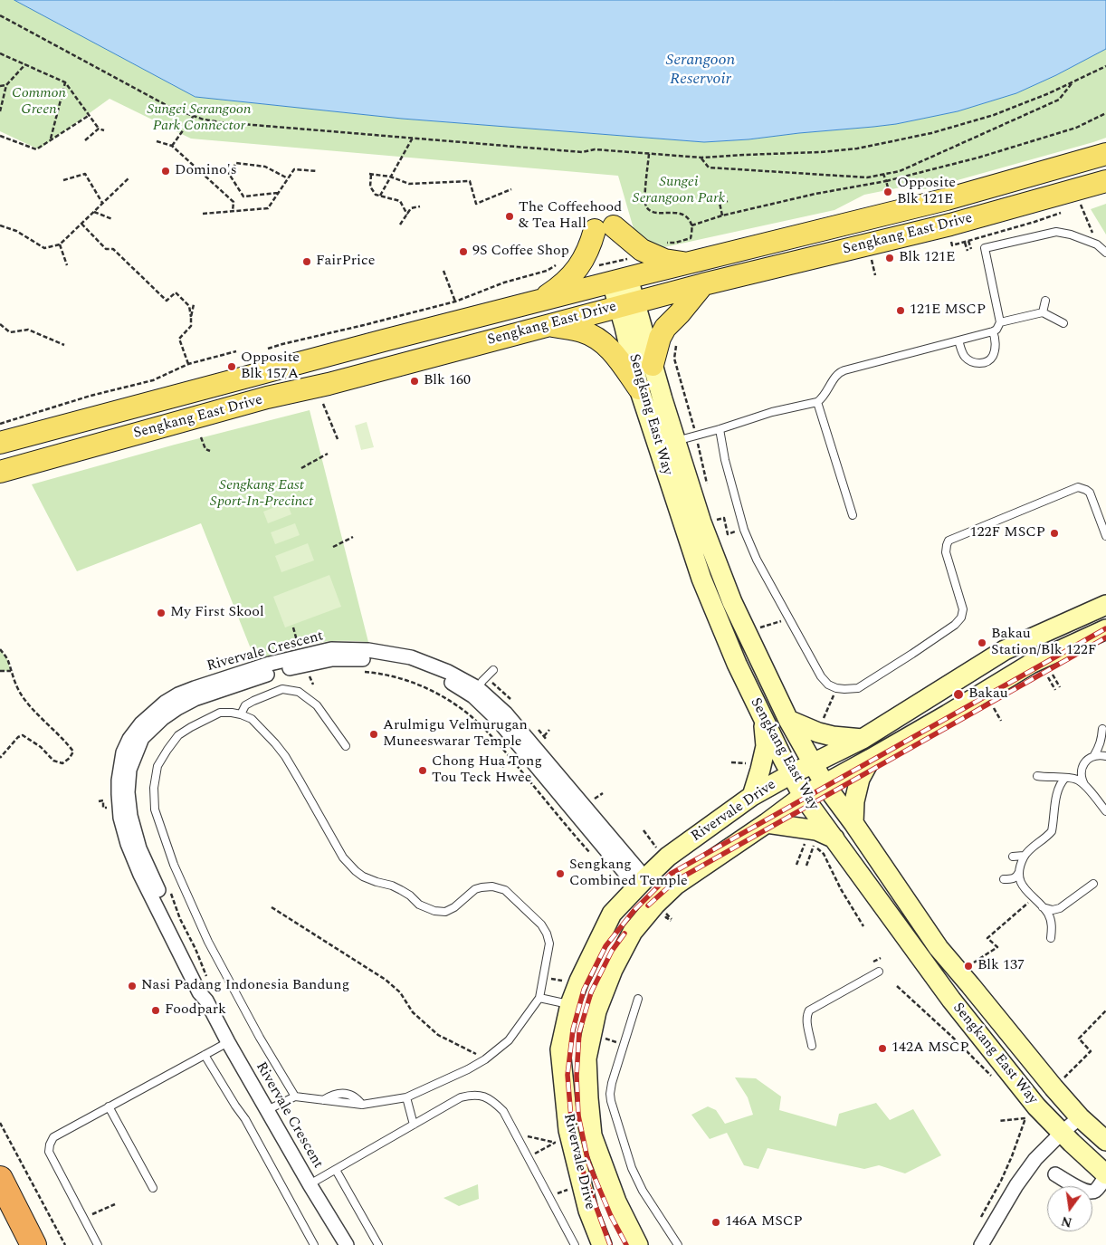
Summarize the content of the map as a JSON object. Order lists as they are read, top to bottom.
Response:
{
  "streets": {
    "main road": ["Sengkang East Drive", "Sengkang East Way", "Rivervale Drive"],
    "street": ["Rivervale Crescent"]
  },
  "crossings": [
    ["Sengkang East Drive", "Sengkang East Way"],
    ["Sengkang East Way", "Rivervale Drive"],
    ["Rivervale Crescent", "Rivervale Drive"]
  ],
  "water": ["Serangoon Reservoir"],
  "parks": [
    "Common Green",
    "Sungei Serangoon Park Connector",
    "Sungei Serangoon Park",
    "Sengkang East Sport-In-Precinct"
  ],
  "places": [
    "Domino's",
    "Opposite Blk 121E",
    "The Coffeehood & Tea Hall",
    "9S Coffee Shop",
    "Blk 121E",
    "FairPrice",
    "121E MSCP",
    "Opposite Blk 157A",
    "Blk 160",
    "122F MSCP",
    "My First Skool",
    "Bakau Station/Blk 122F",
    "Bakau",
    "Arulmigu Velmurugan Muneeswarar Temple",
    "Chong Hua Tong Tou Teck Hwee",
    "Sengkang Combined Temple",
    "Blk 137",
    "Nasi Padang Indonesia Bandung",
    "Foodpark",
    "142A MSCP",
    "146A MSCP"
  ],
  "north": "bottom"
}
